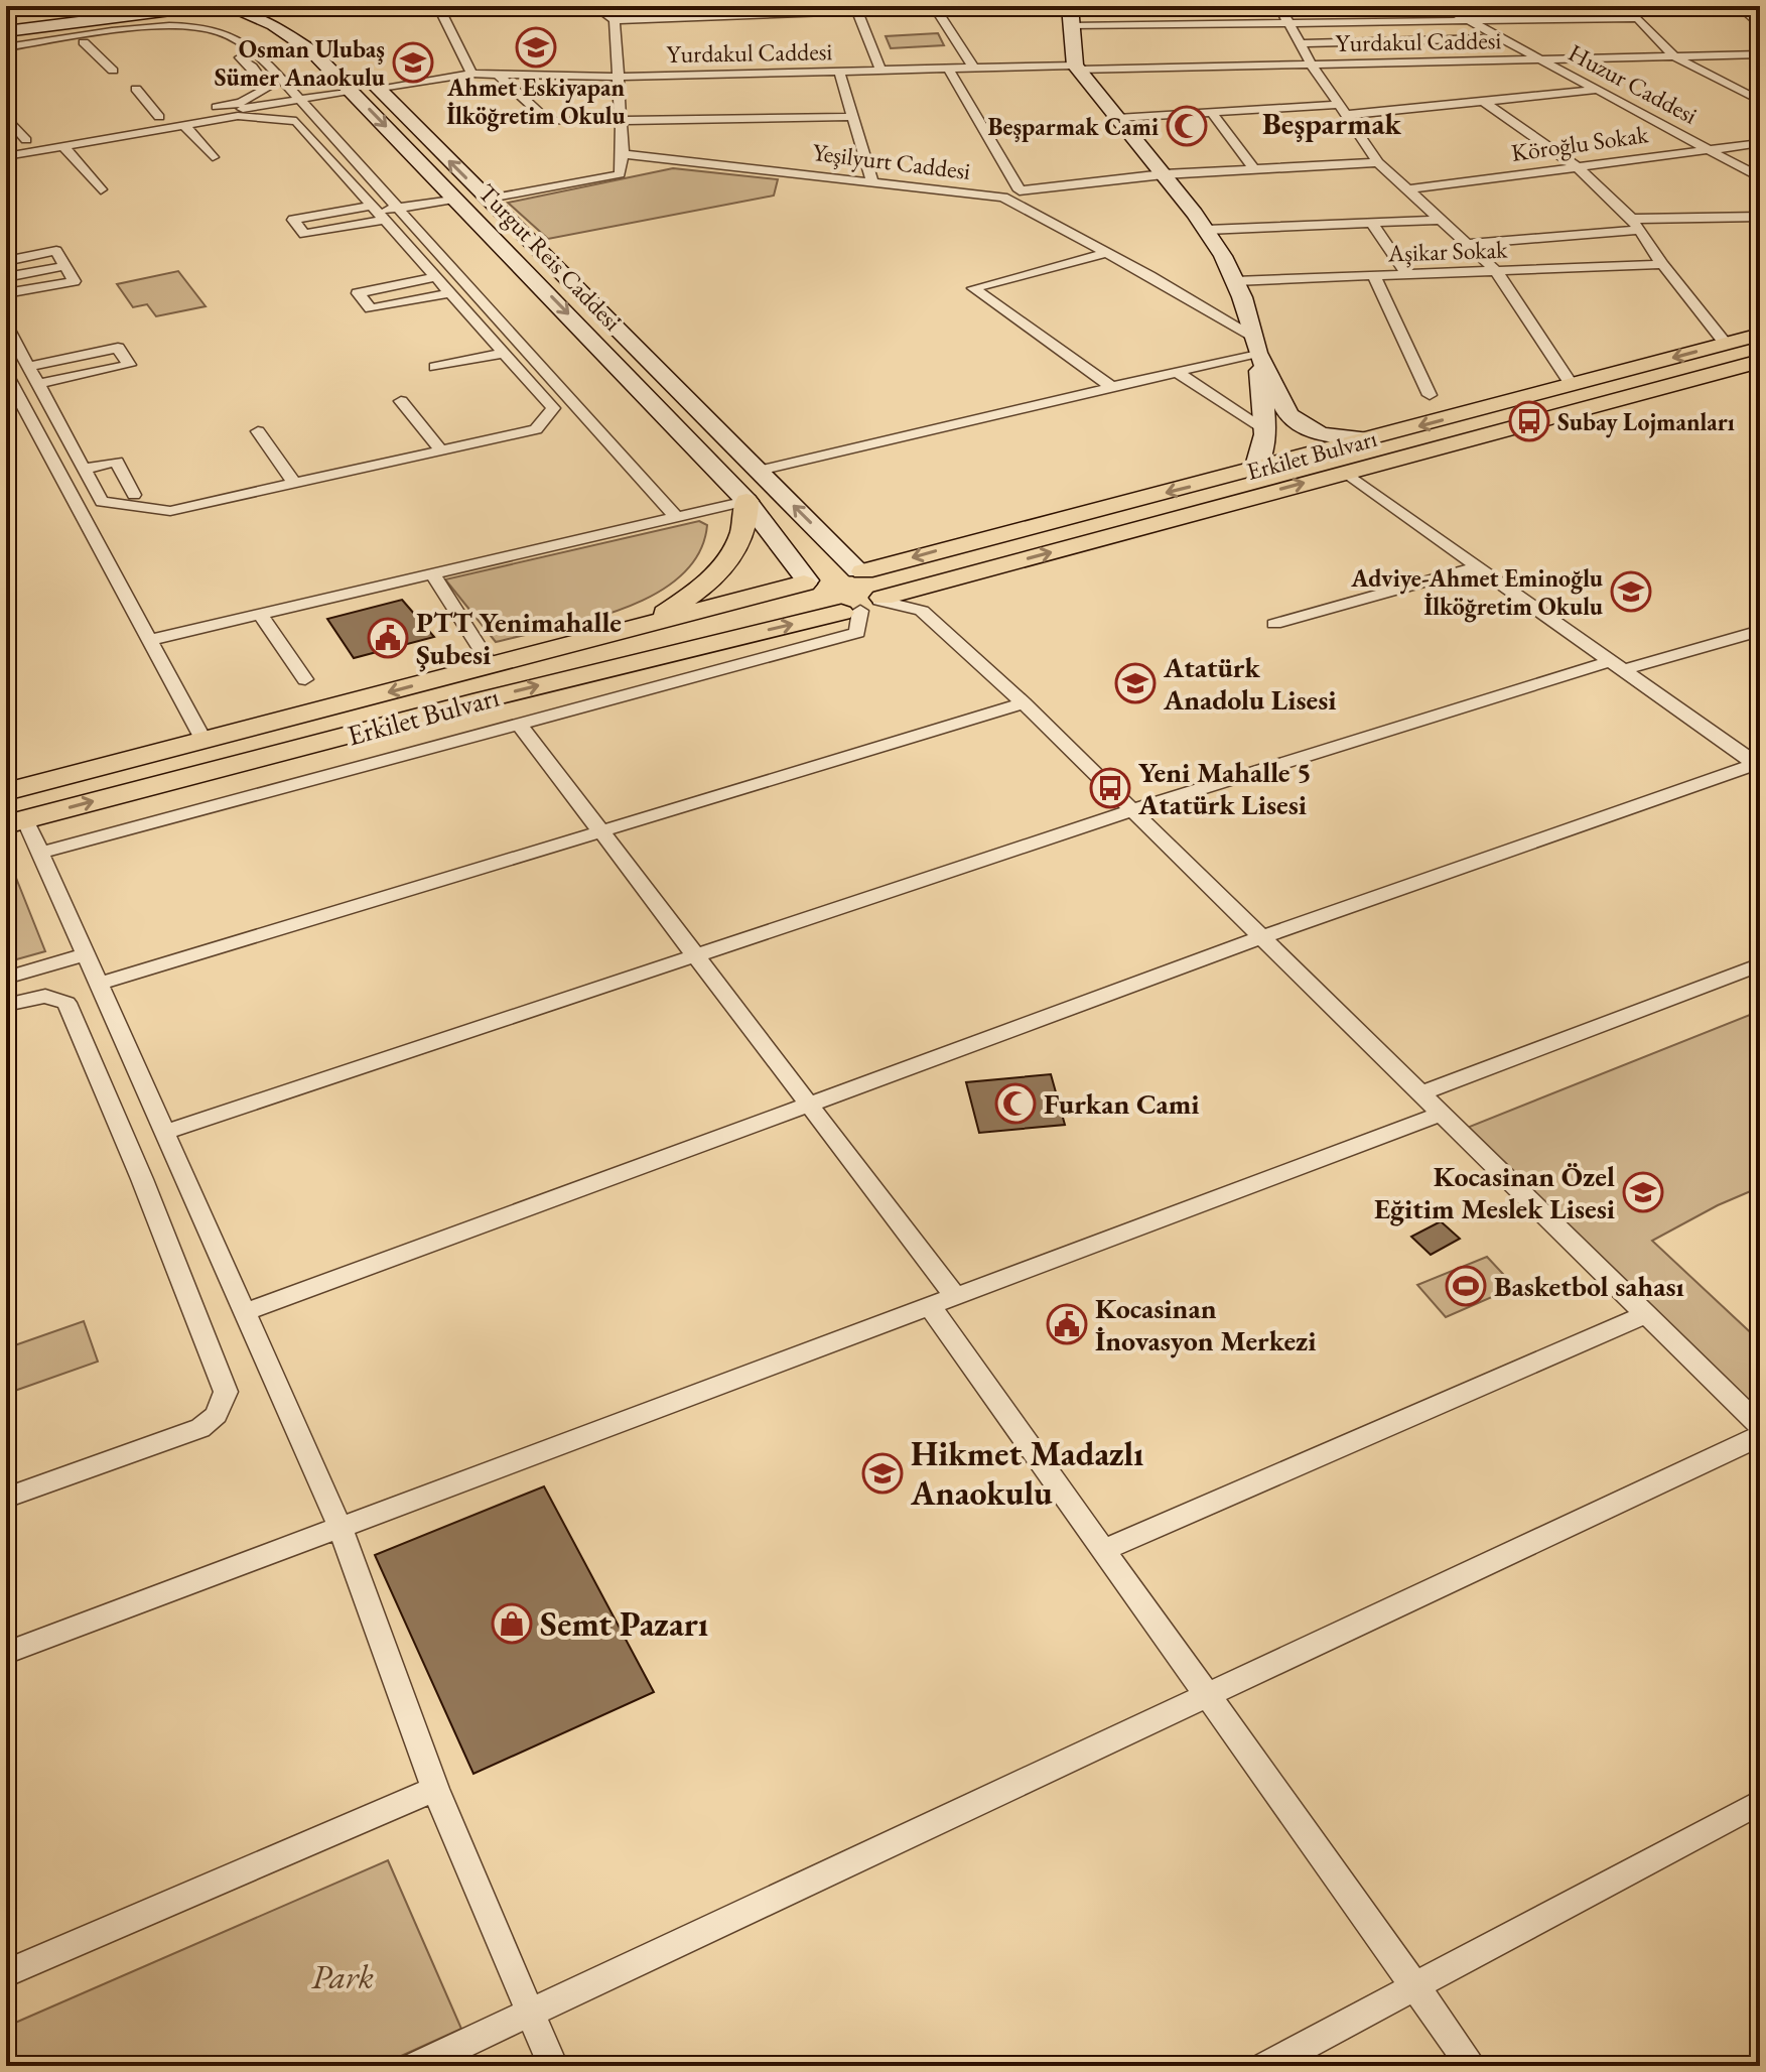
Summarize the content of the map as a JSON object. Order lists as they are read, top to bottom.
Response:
{
  "streets": {
    "main road": ["Erkilet Bulvarı"],
    "street": [
      "Yurdakul Caddesi",
      "Huzur Caddesi",
      "Köroğlu Sokak",
      "Yeşilyurt Caddesi",
      "Aşikar Sokak",
      "Turgut Reis Caddesi"
    ]
  },
  "crossings": [
    ["Yurdakul Caddesi", "Huzur Caddesi"],
    ["Yurdakul Caddesi", "Turgut Reis Caddesi"],
    ["Huzur Caddesi", "Köroğlu Sokak"],
    ["Turgut Reis Caddesi", "Erkilet Bulvarı"]
  ],
  "districts": ["Beşparmak"],
  "parks": ["Park"],
  "places": {
    "school or university": [
      "Ahmet Eskiyapan İlköğretim Okulu",
      "Osman Ulubaş Sümer Anaokulu",
      "Adviye-Ahmet Eminoğlu İlköğretim Okulu",
      "Atatürk Anadolu Lisesi",
      "Kocasinan Özel Eğitim Meslek Lisesi",
      "Hikmet Madazlı Anaokulu"
    ],
    "mosque": ["Beşparmak Cami", "Furkan Cami"],
    "bus stop": ["Subay Lojmanları", "Yeni Mahalle 5 Atatürk Lisesi"],
    "public building": ["PTT Yenimahalle Şubesi", "Kocasinan İnovasyon Merkezi"],
    "sports": ["Basketbol sahası"],
    "shop": ["Semt Pazarı"]
  }
}
